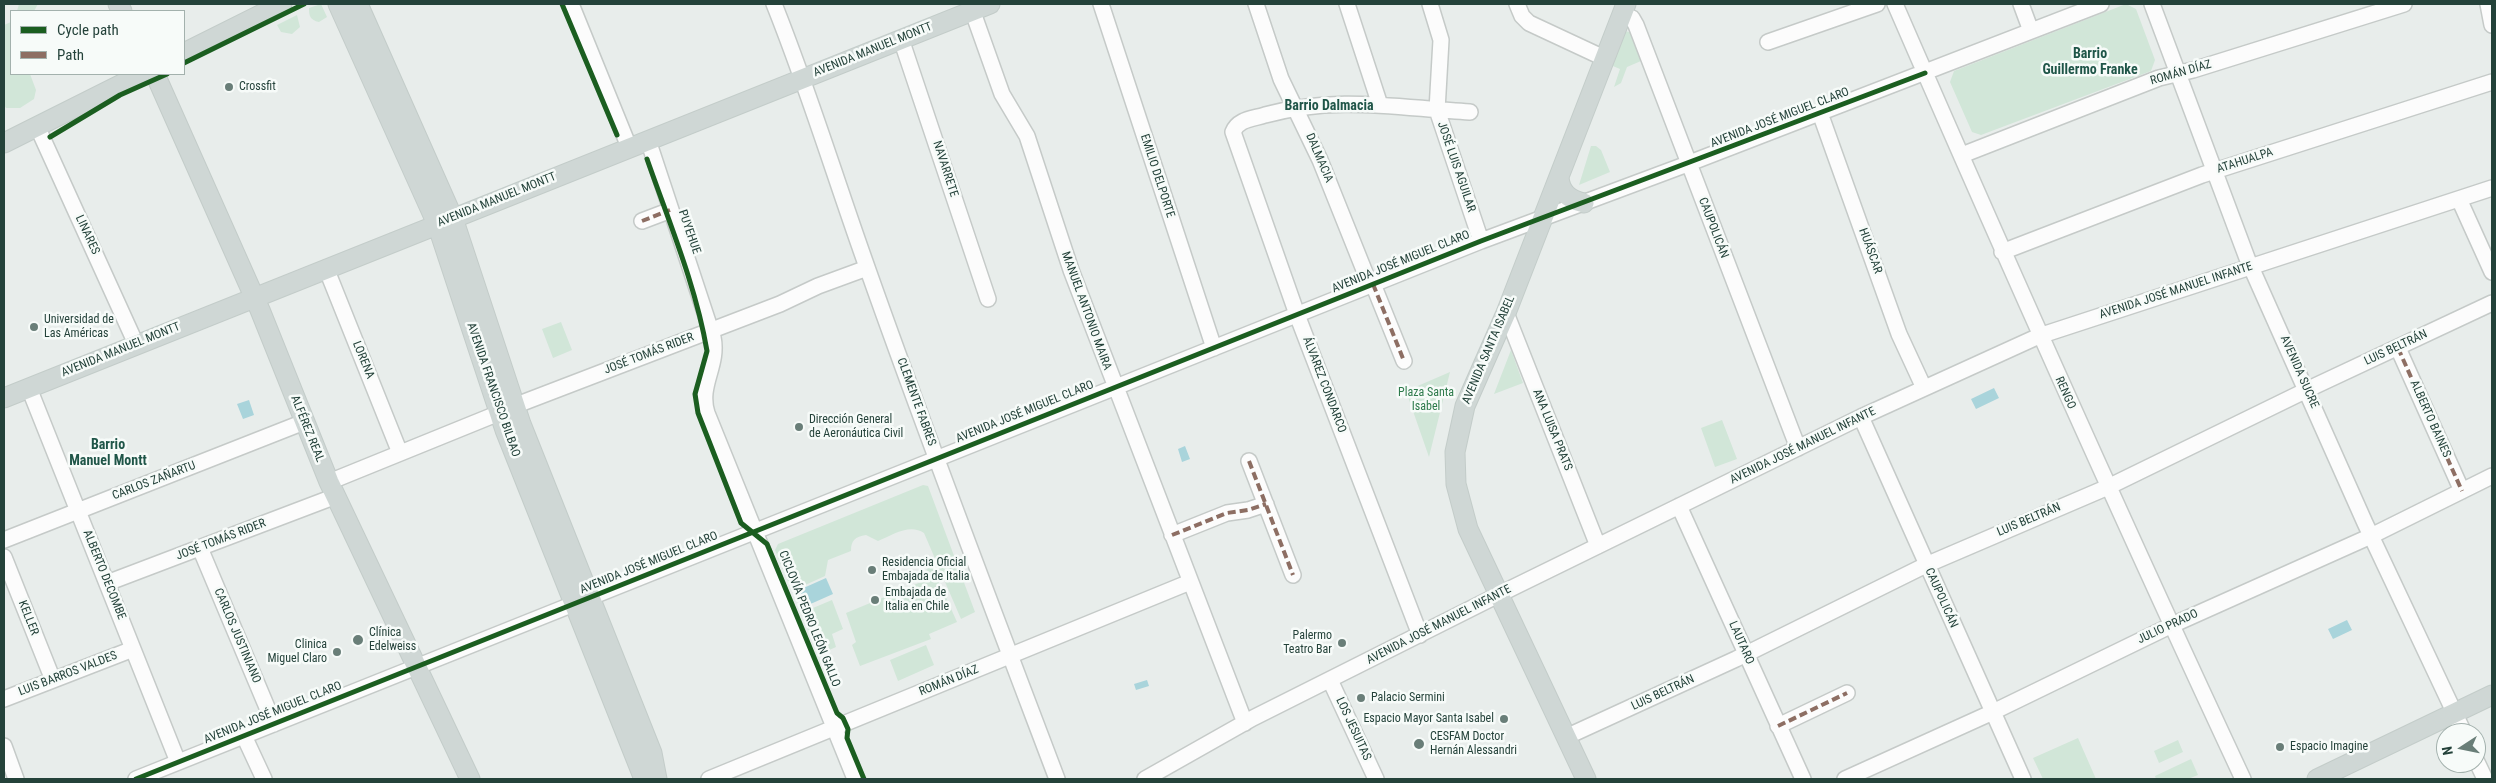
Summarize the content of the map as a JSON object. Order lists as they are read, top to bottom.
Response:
{
  "streets": {
    "main road": [
      "AVENIDA MANUEL MONTT",
      "AVENIDA SANTA ISABEL",
      "AVENIDA FRANCISCO BILBAO",
      "ALFÉREZ REAL"
    ],
    "street": [
      "ROMÁN DÍAZ",
      "AVENIDA JOSÉ MIGUEL CLARO",
      "DALMACIA",
      "ATAHUALPA",
      "JOSÉ LUIS AGUILAR",
      "NAVARRETE",
      "EMILIO DELPORTE",
      "CAUPOLICÁN",
      "PUYEHUE",
      "LINARES",
      "HUÁSCAR",
      "AVENIDA JOSÉ MANUEL INFANTE",
      "MANUEL ANTONIO MAIRA",
      "LUIS BELTRÁN",
      "JOSÉ TOMÁS RIDER",
      "LORENA",
      "AVENIDA SUCRE",
      "ÁLVAREZ CONDARCO",
      "RENGO",
      "CLEMENTE FABRES",
      "ALBERTO BAINES",
      "ANA LUISA PRATS",
      "CARLOS ZAÑARTU",
      "ALBERTO DECOMBE",
      "KELLER",
      "JULIO PRADO",
      "CARLOS JUSTINIANO",
      "LAUTARO",
      "LUIS BARROS VALDES",
      "LOS JESUITAS"
    ],
    "cycle path": ["CICLOVÍA PEDRO LEÓN GALLO"]
  },
  "crossings": [
    ["AVENIDA MANUEL MONTT", "NAVARRETE"],
    ["AVENIDA MANUEL MONTT", "PUYEHUE"],
    ["AVENIDA MANUEL MONTT", "LINARES"],
    ["AVENIDA MANUEL MONTT", "MANUEL ANTONIO MAIRA"],
    ["AVENIDA MANUEL MONTT", "LORENA"],
    ["AVENIDA MANUEL MONTT", "AVENIDA FRANCISCO BILBAO"],
    ["AVENIDA MANUEL MONTT", "CLEMENTE FABRES"],
    ["AVENIDA MANUEL MONTT", "ALFÉREZ REAL"],
    ["AVENIDA MANUEL MONTT", "ALBERTO DECOMBE"],
    ["ROMÁN DÍAZ", "PUYEHUE"],
    ["ROMÁN DÍAZ", "MANUEL ANTONIO MAIRA"],
    ["ROMÁN DÍAZ", "AVENIDA SUCRE"],
    ["ROMÁN DÍAZ", "RENGO"],
    ["ROMÁN DÍAZ", "CLEMENTE FABRES"],
    ["AVENIDA JOSÉ MIGUEL CLARO", "DALMACIA"],
    ["AVENIDA JOSÉ MIGUEL CLARO", "JOSÉ LUIS AGUILAR"],
    ["AVENIDA JOSÉ MIGUEL CLARO", "EMILIO DELPORTE"],
    ["AVENIDA JOSÉ MIGUEL CLARO", "CAUPOLICÁN"],
    ["AVENIDA JOSÉ MIGUEL CLARO", "PUYEHUE"],
    ["AVENIDA JOSÉ MIGUEL CLARO", "HUÁSCAR"],
    ["AVENIDA JOSÉ MIGUEL CLARO", "MANUEL ANTONIO MAIRA"],
    ["AVENIDA JOSÉ MIGUEL CLARO", "AVENIDA SANTA ISABEL"],
    ["AVENIDA JOSÉ MIGUEL CLARO", "ÁLVAREZ CONDARCO"],
    ["AVENIDA JOSÉ MIGUEL CLARO", "AVENIDA FRANCISCO BILBAO"],
    ["AVENIDA JOSÉ MIGUEL CLARO", "RENGO"],
    ["AVENIDA JOSÉ MIGUEL CLARO", "CLEMENTE FABRES"],
    ["AVENIDA JOSÉ MIGUEL CLARO", "ALFÉREZ REAL"],
    ["AVENIDA JOSÉ MIGUEL CLARO", "ALBERTO DECOMBE"],
    ["AVENIDA JOSÉ MIGUEL CLARO", "CARLOS JUSTINIANO"],
    ["DALMACIA", "ÁLVAREZ CONDARCO"],
    ["ATAHUALPA", "AVENIDA SUCRE"],
    ["ATAHUALPA", "RENGO"],
    ["CAUPOLICÁN", "AVENIDA JOSÉ MANUEL INFANTE"],
    ["CAUPOLICÁN", "LUIS BELTRÁN"],
    ["CAUPOLICÁN", "AVENIDA SANTA ISABEL"],
    ["CAUPOLICÁN", "JULIO PRADO"],
    ["PUYEHUE", "JOSÉ TOMÁS RIDER"],
    ["HUÁSCAR", "AVENIDA JOSÉ MANUEL INFANTE"],
    ["AVENIDA JOSÉ MANUEL INFANTE", "MANUEL ANTONIO MAIRA"],
    ["AVENIDA JOSÉ MANUEL INFANTE", "AVENIDA SANTA ISABEL"],
    ["AVENIDA JOSÉ MANUEL INFANTE", "AVENIDA SUCRE"],
    ["AVENIDA JOSÉ MANUEL INFANTE", "ÁLVAREZ CONDARCO"],
    ["AVENIDA JOSÉ MANUEL INFANTE", "RENGO"],
    ["AVENIDA JOSÉ MANUEL INFANTE", "ANA LUISA PRATS"],
    ["AVENIDA JOSÉ MANUEL INFANTE", "LAUTARO"],
    ["AVENIDA JOSÉ MANUEL INFANTE", "LOS JESUITAS"],
    ["LUIS BELTRÁN", "AVENIDA SANTA ISABEL"],
    ["LUIS BELTRÁN", "AVENIDA SUCRE"],
    ["LUIS BELTRÁN", "RENGO"],
    ["LUIS BELTRÁN", "ALBERTO BAINES"],
    ["LUIS BELTRÁN", "LAUTARO"],
    ["AVENIDA SANTA ISABEL", "ANA LUISA PRATS"],
    ["JOSÉ TOMÁS RIDER", "LORENA"],
    ["JOSÉ TOMÁS RIDER", "AVENIDA FRANCISCO BILBAO"],
    ["JOSÉ TOMÁS RIDER", "CLEMENTE FABRES"],
    ["JOSÉ TOMÁS RIDER", "ALFÉREZ REAL"],
    ["JOSÉ TOMÁS RIDER", "ALBERTO DECOMBE"],
    ["JOSÉ TOMÁS RIDER", "CARLOS JUSTINIANO"],
    ["AVENIDA SUCRE", "JULIO PRADO"],
    ["RENGO", "JULIO PRADO"],
    ["ALBERTO BAINES", "JULIO PRADO"],
    ["ALFÉREZ REAL", "CARLOS ZAÑARTU"],
    ["CARLOS ZAÑARTU", "ALBERTO DECOMBE"],
    ["ALBERTO DECOMBE", "LUIS BARROS VALDES"],
    ["KELLER", "LUIS BARROS VALDES"]
  ],
  "districts": ["Barrio Guillermo Franke", "Barrio Dalmacia", "Barrio Manuel Montt"],
  "parks": ["Plaza Santa Isabel"],
  "places": [
    "Crossfit",
    "Universidad de Las Américas",
    "Dirección General de Aeronáutica Civil",
    "Residencia Oficial Embajada de Italia",
    "Embajada de Italia en Chile",
    "Clínica Edelweiss",
    "Palermo Teatro Bar",
    "Clinica Miguel Claro",
    "Palacio Sermini",
    "Espacio Mayor Santa Isabel",
    "CESFAM Doctor Hernán Alessandri",
    "Espacio Imagine"
  ],
  "legend": ["Cycle path", "Path"],
  "north": "left"
}
